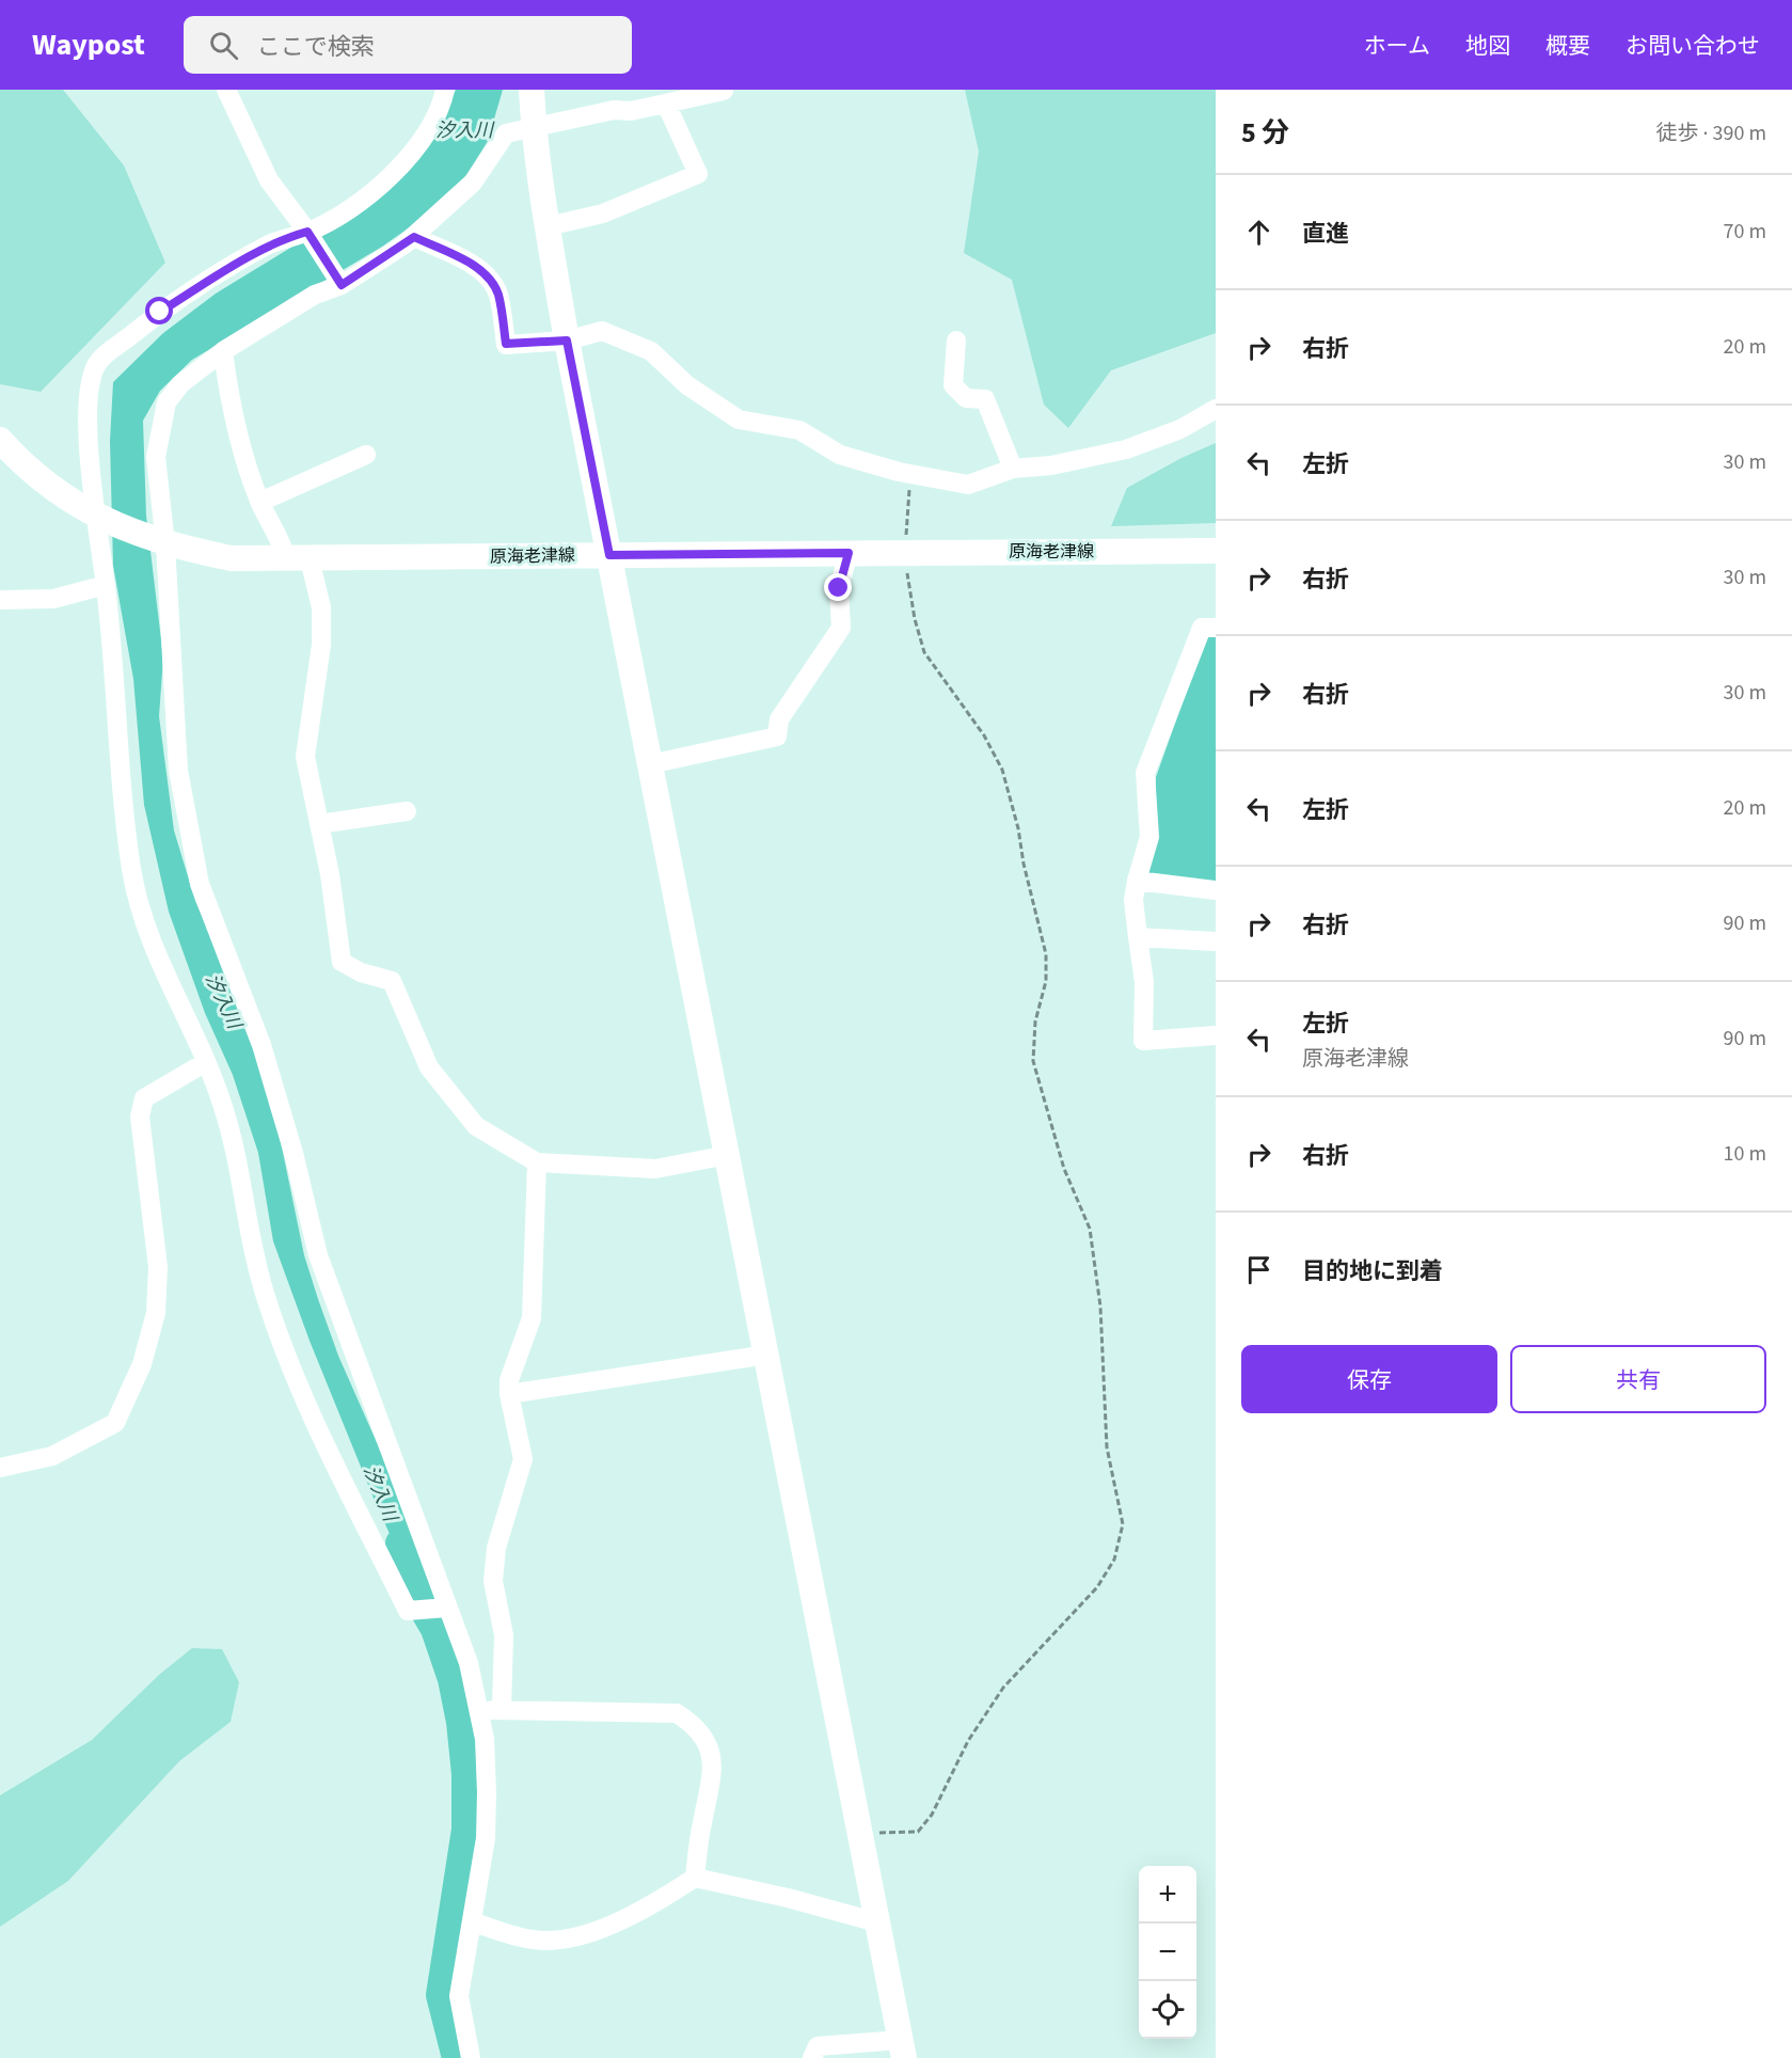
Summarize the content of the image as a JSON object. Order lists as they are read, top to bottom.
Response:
{
  "streets": {
    "street": ["原海老津線"]
  },
  "water": ["汐入川"],
  "page": {
    "header": "Waypost",
    "search": "ここで検索",
    "nav": [
      "ホーム",
      "地図",
      "概要",
      "お問い合わせ"
    ],
    "heading": ["5 分", "徒歩 · 390 m"],
    "list": [
      ["直進", "70 m"],
      ["右折", "20 m"],
      ["左折", "30 m"],
      ["右折", "30 m"],
      ["右折", "30 m"],
      ["左折", "20 m"],
      ["右折", "90 m"],
      ["左折", "原海老津線", "90 m"],
      ["右折", "10 m"],
      "目的地に到着"
    ],
    "buttons": ["保存", "共有"],
    "map_buttons": ["+", "−"]
  }
}
